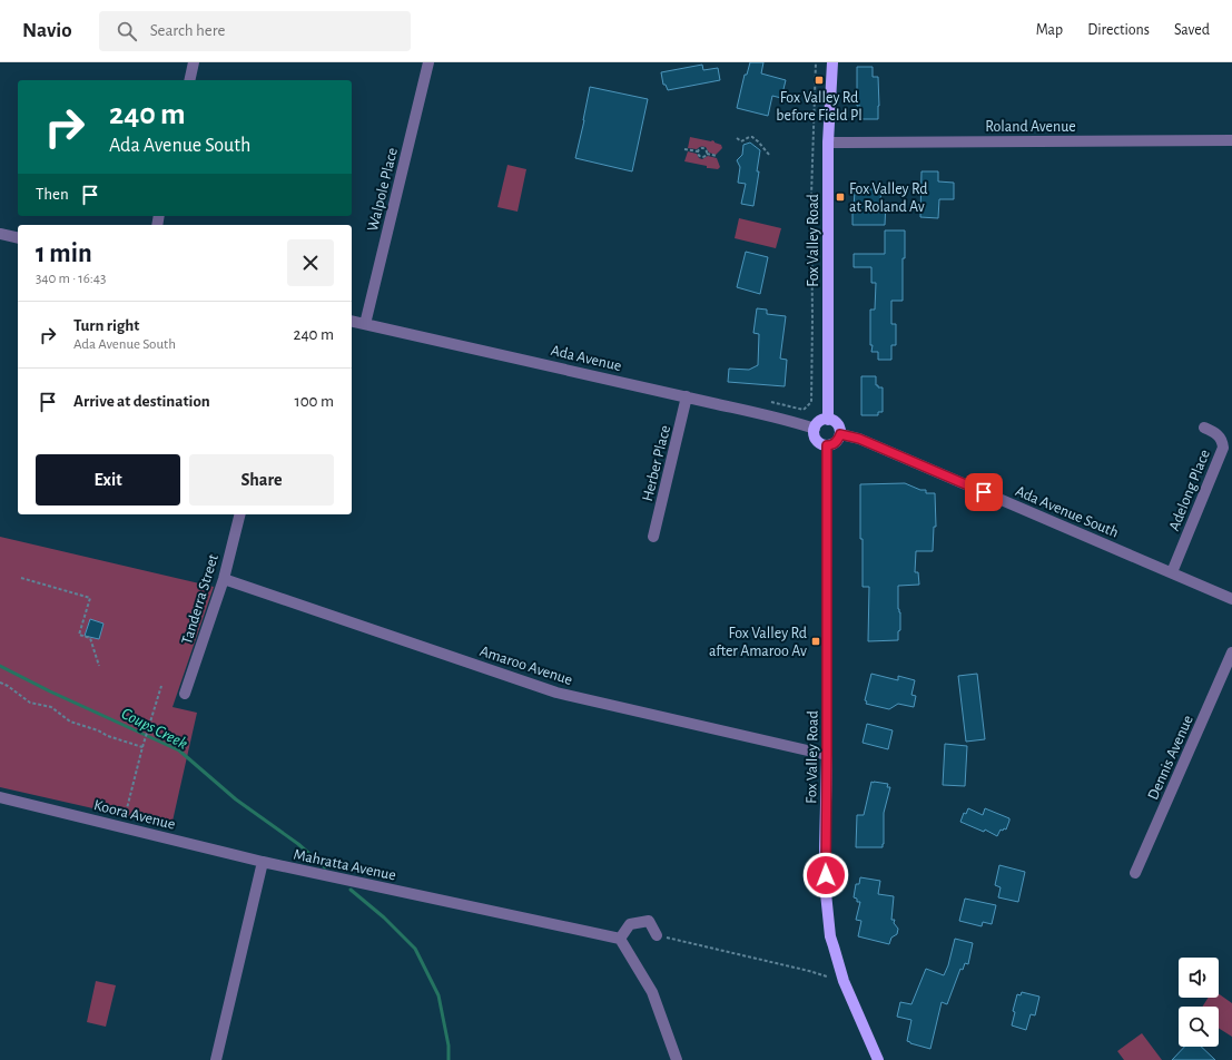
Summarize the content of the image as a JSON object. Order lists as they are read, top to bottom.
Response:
{
  "streets": {
    "main road": ["Fox Valley Road"],
    "street": [
      "Roland Avenue",
      "Walpole Place",
      "Ada Avenue",
      "Herber Place",
      "Adelong Place",
      "Ada Avenue South",
      "Tanderra Street",
      "Amaroo Avenue",
      "Dennis Avenue",
      "Koora Avenue",
      "Mahratta Avenue"
    ]
  },
  "crossings": [
    ["Roland Avenue", "Fox Valley Road"],
    ["Walpole Place", "Ada Avenue"],
    ["Fox Valley Road", "Ada Avenue"],
    ["Fox Valley Road", "Ada Avenue South"],
    ["Fox Valley Road", "Amaroo Avenue"],
    ["Ada Avenue", "Herber Place"],
    ["Ada Avenue", "Ada Avenue South"],
    ["Adelong Place", "Ada Avenue South"],
    ["Tanderra Street", "Amaroo Avenue"],
    ["Koora Avenue", "Mahratta Avenue"]
  ],
  "water": ["Coups Creek"],
  "places": {
    "transit": ["Fox Valley Rd before Field Pl", "Fox Valley Rd at Roland Av", "Fox Valley Rd after Amaroo Av"]
  },
  "page": {
    "header": "Navio",
    "search": "Search here",
    "nav": ["Map", "Directions", "Saved"],
    "turn": ["240 m", "Ada Avenue South"],
    "then": "Then",
    "heading": ["1 min", "340 m · 16:43"],
    "list": [
      {
        "name": "Turn right",
        "note": "Ada Avenue South",
        "value": "240 m"
      },
      {
        "name": "Arrive at destination",
        "value": "100 m"
      }
    ],
    "buttons": ["Exit", "Share"]
  }
}
